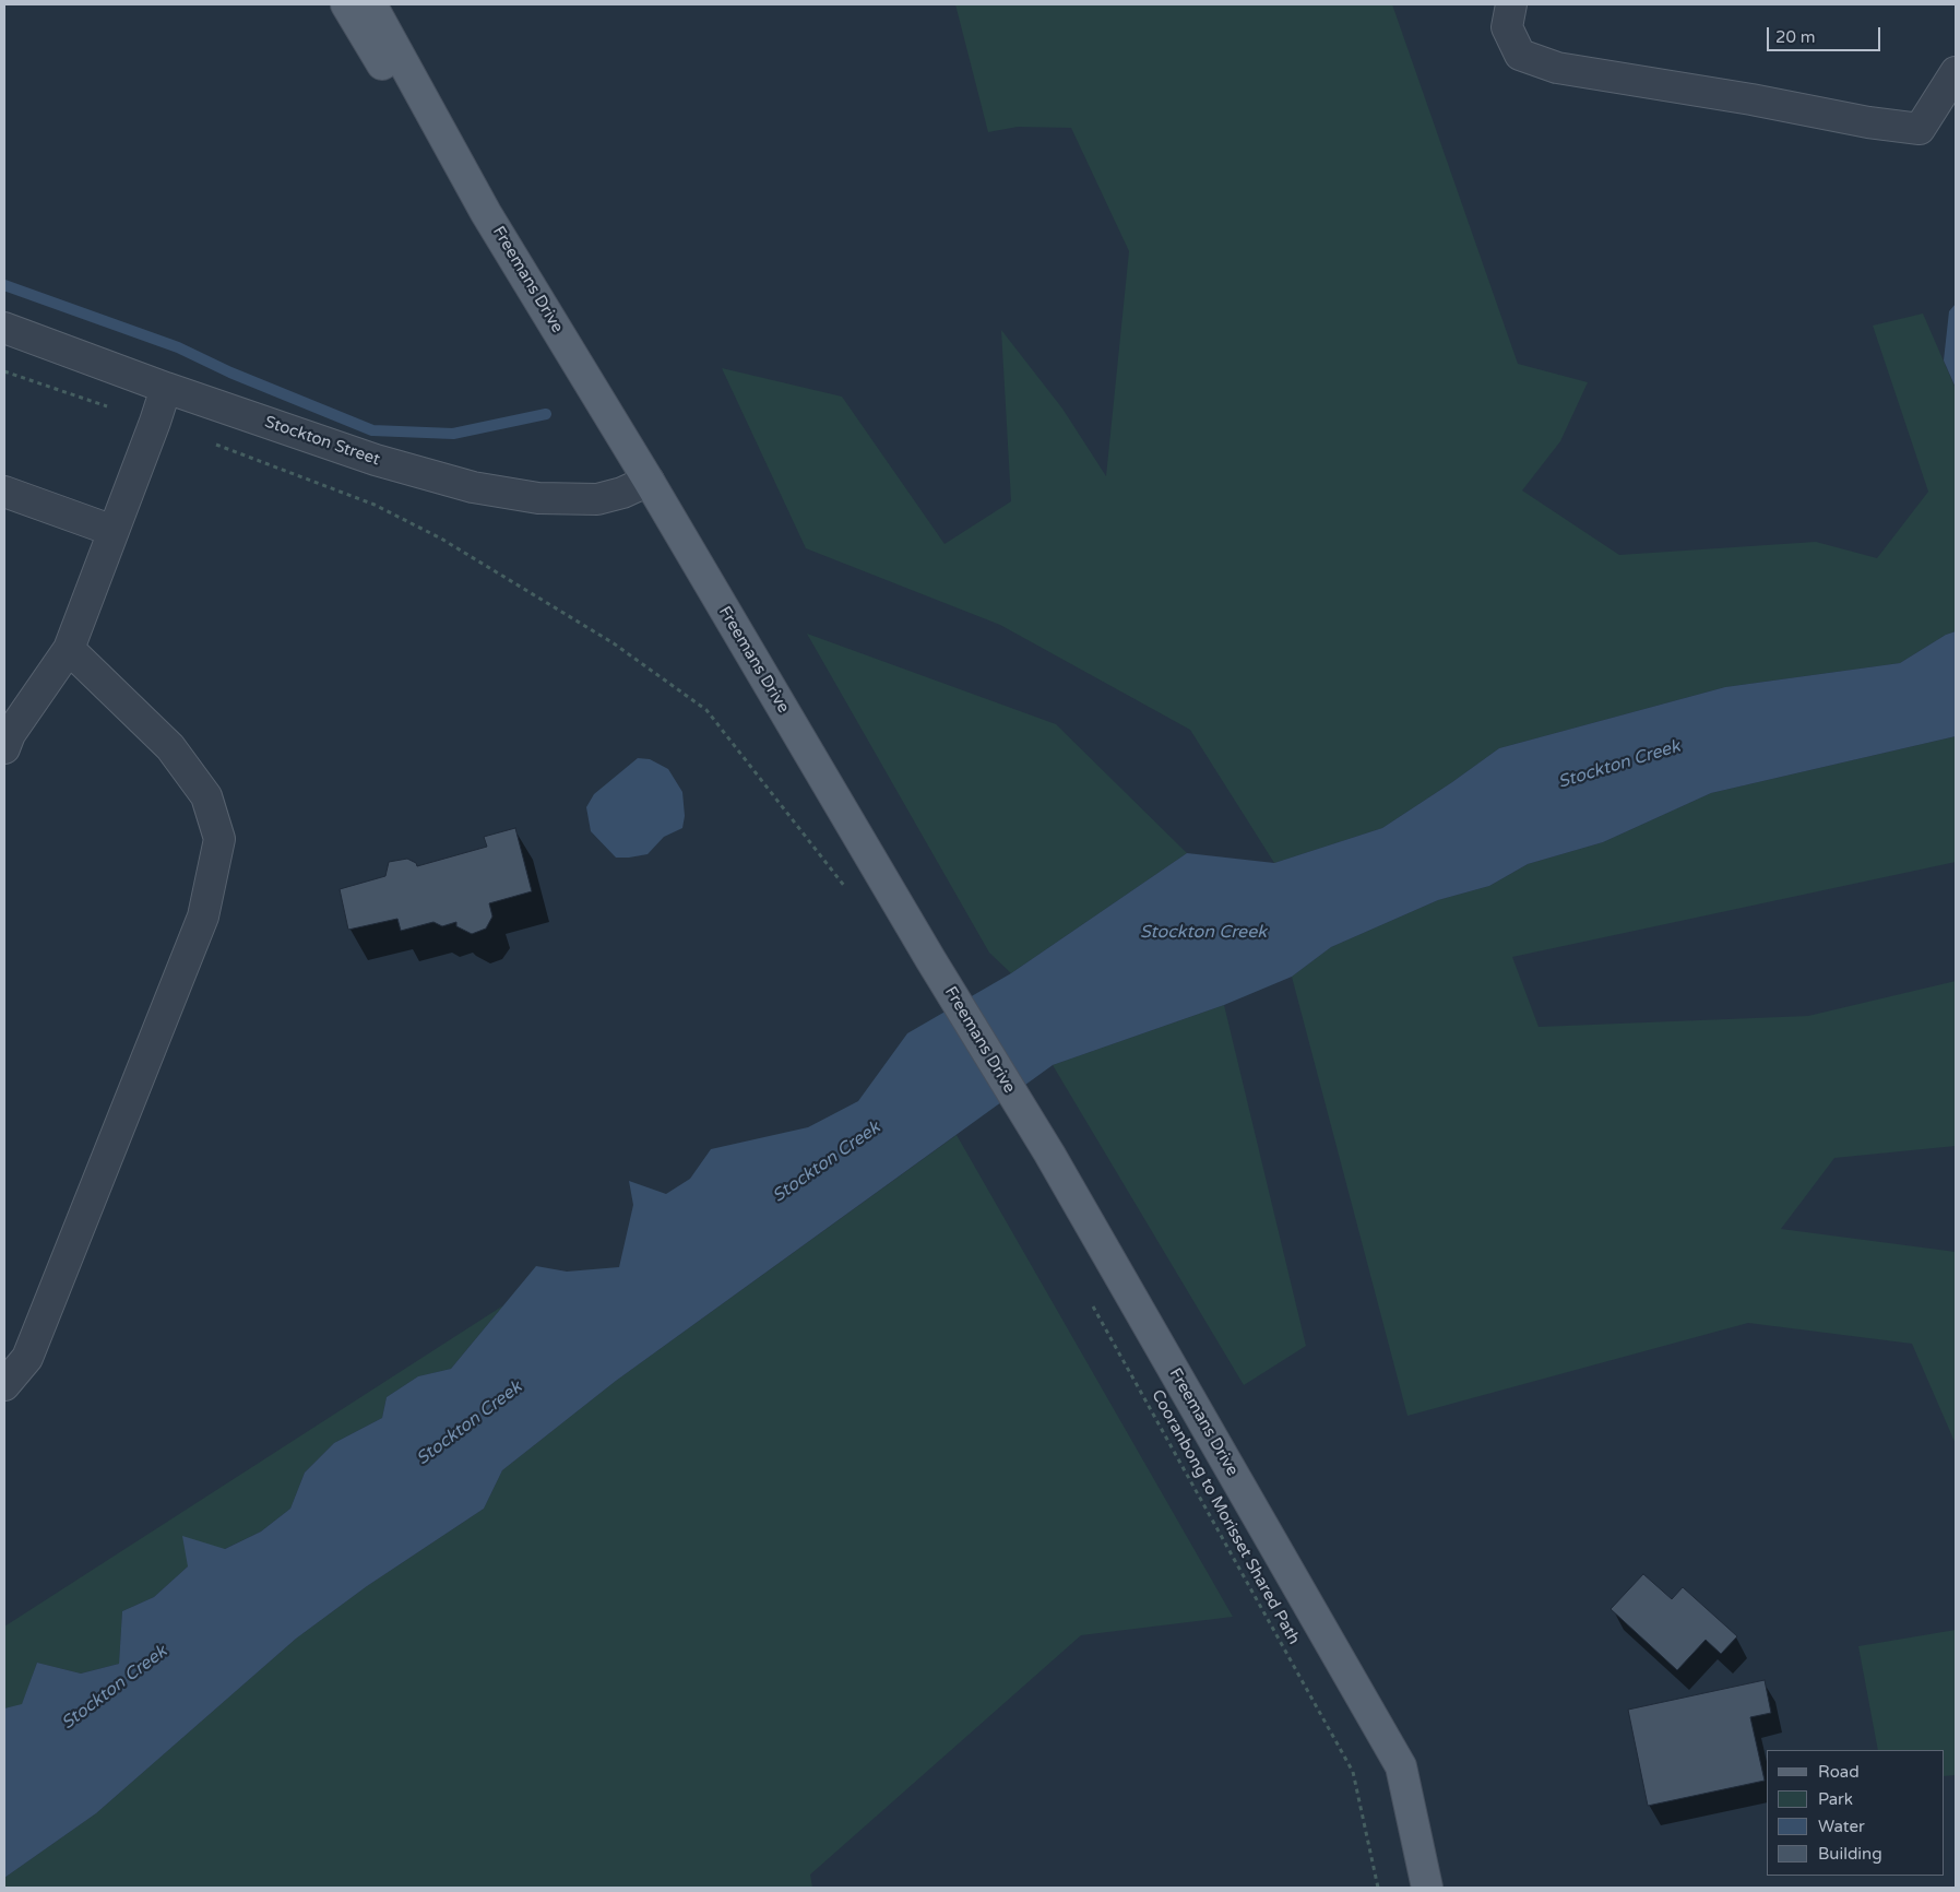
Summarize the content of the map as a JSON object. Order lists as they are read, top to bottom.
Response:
{
  "streets": {
    "main road": ["Freemans Drive"],
    "street": ["Stockton Street"],
    "path": ["Cooranbong to Morisset Shared Path"]
  },
  "crossings": [
    ["Freemans Drive", "Stockton Street"]
  ],
  "water": ["Stockton Creek"],
  "legend": [
    "Road",
    "Park",
    "Water",
    "Building"
  ],
  "scale_bar": "20 m"
}
